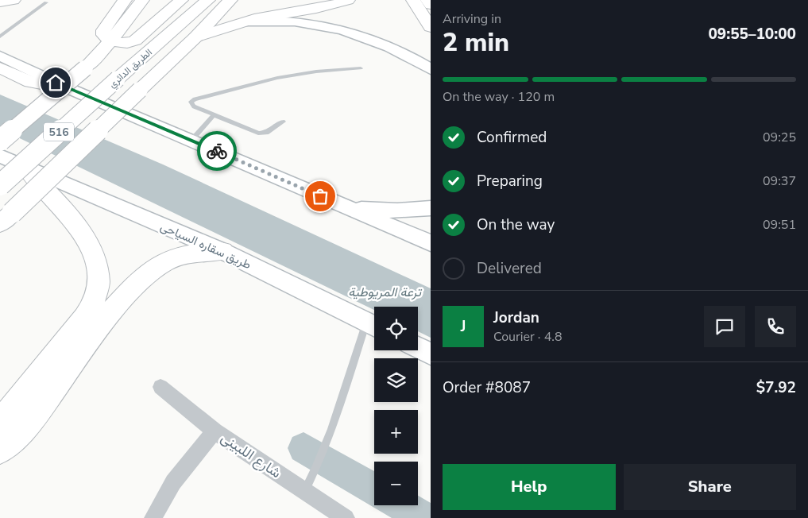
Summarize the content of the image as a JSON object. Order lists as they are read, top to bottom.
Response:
{
  "streets": {
    "main road": ["الطريق الدائري", "516", "طريق سقاره السياحى"],
    "street": ["شارع اللبينى"]
  },
  "water": ["ترعة المريوطية"],
  "page": {
    "heading": ["2 min", "Arriving in", "09:55–10:00"],
    "panel": [
      "Jordan",
      "Courier · 4.8",
      "Order #8087",
      "$7.92"
    ],
    "bar": "On the way · 120 m",
    "list": [
      ["Confirmed", "09:25"],
      ["Preparing", "09:37"],
      ["On the way", "09:51"],
      "Delivered"
    ],
    "round": "J",
    "map_buttons": ["+", "−"],
    "buttons": ["Help", "Share"]
  }
}
